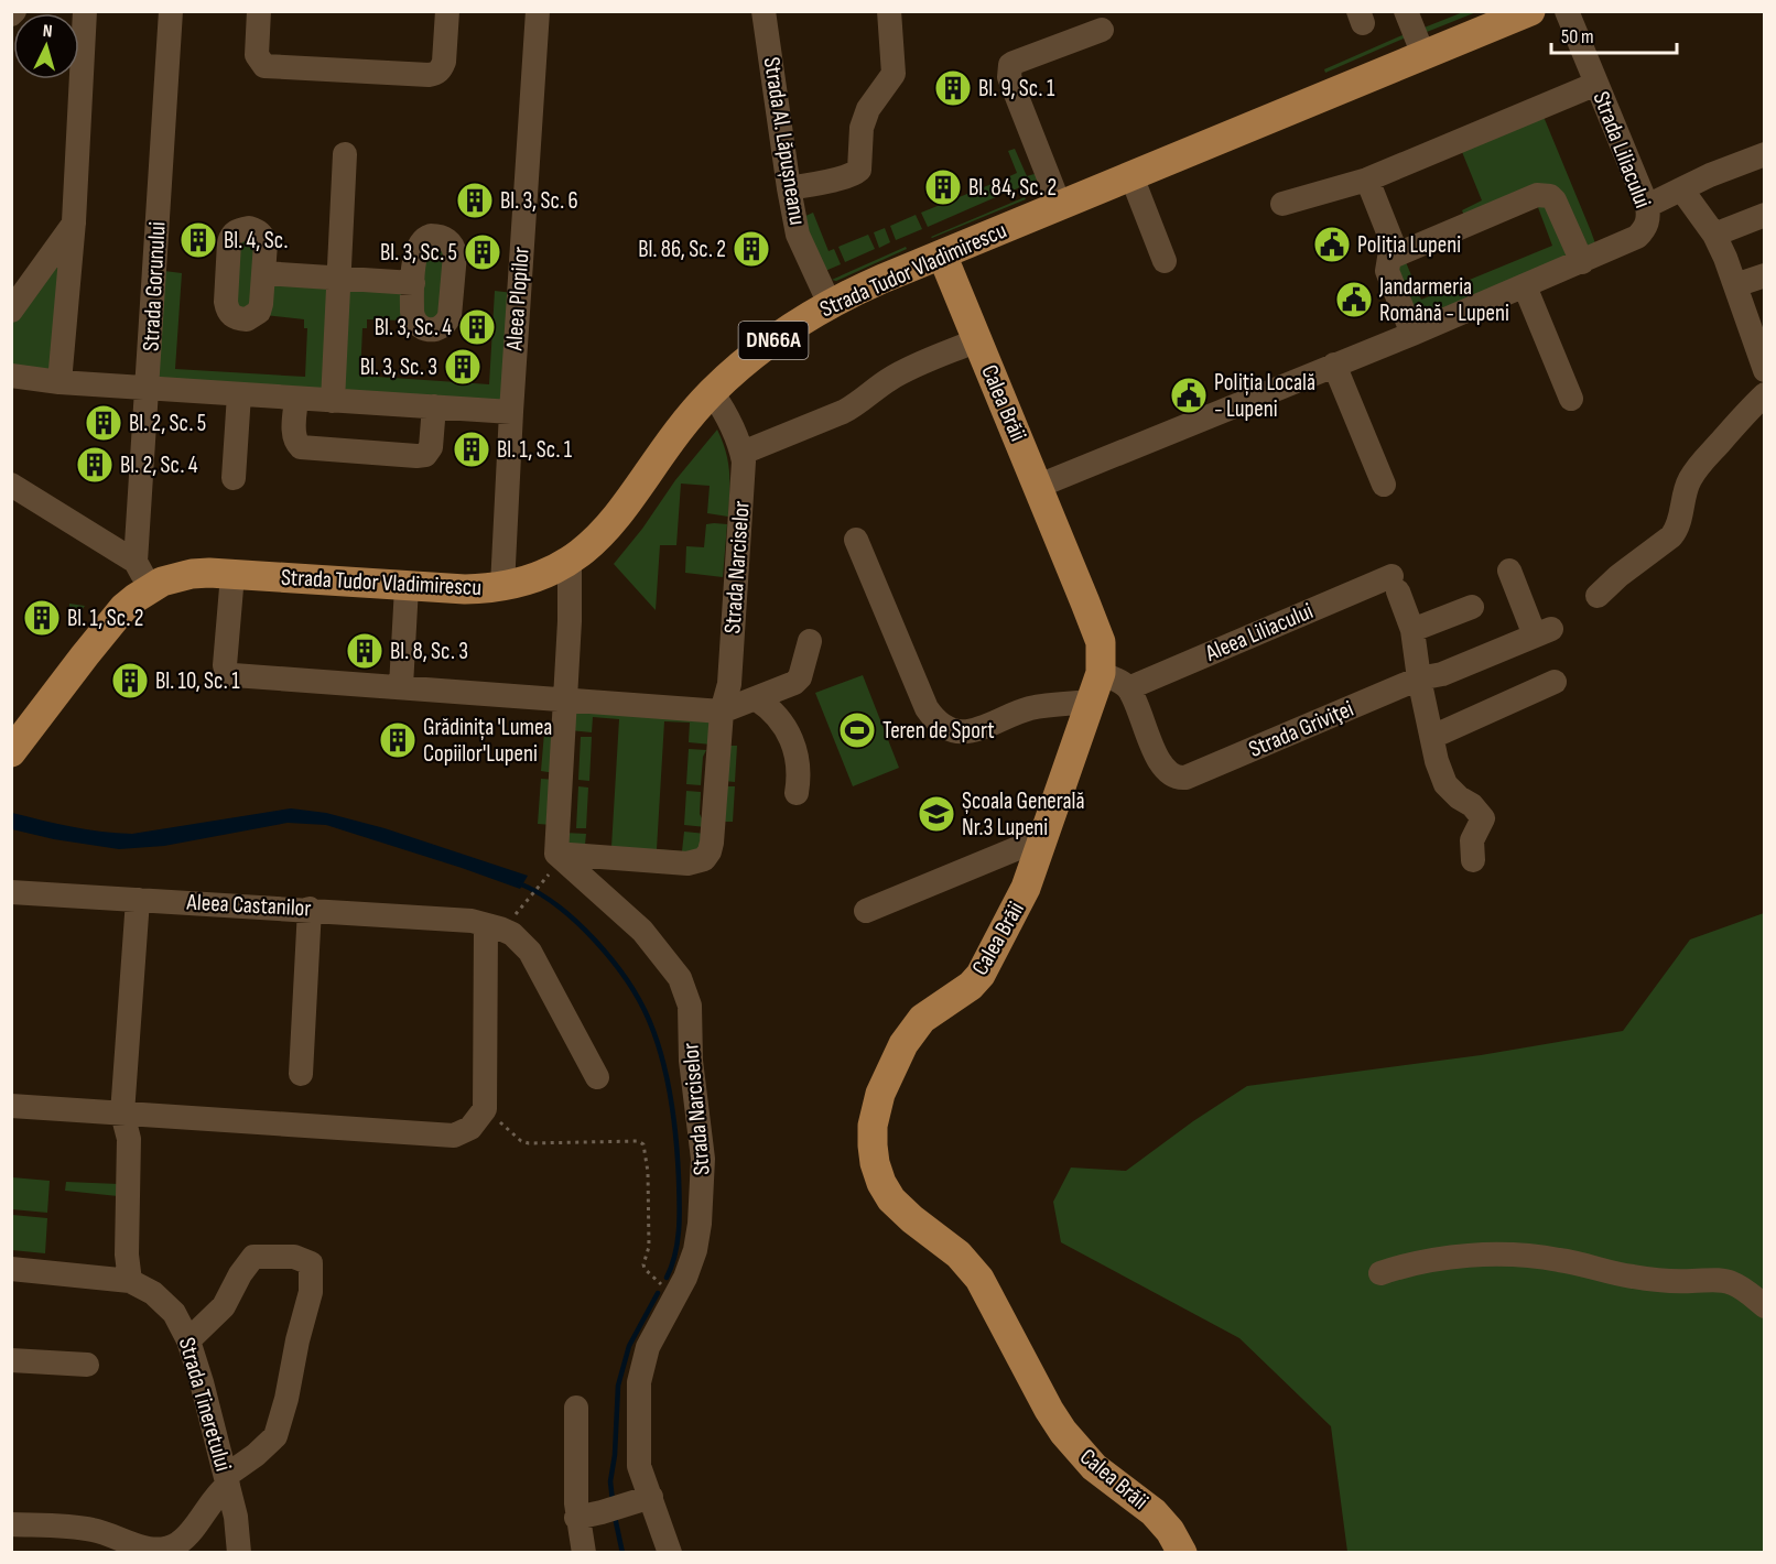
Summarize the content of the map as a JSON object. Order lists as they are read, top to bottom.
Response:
{
  "streets": {
    "main road": ["Strada Tudor Vladimirescu", "DN66A", "Calea Brăii"],
    "street": [
      "Strada Al. Lăpușneanu",
      "Strada Liliacului",
      "Strada Gorunului",
      "Aleea Plopilor",
      "Strada Narciselor",
      "Aleea Liliacului",
      "Strada Griviţei",
      "Aleea Castanilor",
      "Strada Tineretului"
    ]
  },
  "crossings": [
    ["Strada Al. Lăpușneanu", "Strada Tudor Vladimirescu"],
    ["Strada Liliacului", "Calea Brăii"],
    ["Strada Tudor Vladimirescu", "Aleea Plopilor"],
    ["Strada Tudor Vladimirescu", "Calea Brăii"],
    ["Strada Tudor Vladimirescu", "Strada Narciselor"],
    ["Aleea Liliacului", "Strada Griviţei"]
  ],
  "places": {
    "building": [
      "Bl. 9, Sc. 1",
      "Bl. 84, Sc. 2",
      "Bl. 3, Sc. 6",
      "Bl. 4, Sc.",
      "Bl. 86, Sc. 2",
      "Bl. 3, Sc. 5",
      "Bl. 3, Sc. 4",
      "Bl. 3, Sc. 3",
      "Bl. 2, Sc. 5",
      "Bl. 1, Sc. 1",
      "Bl. 2, Sc. 4",
      "Bl. 1, Sc. 2",
      "Bl. 8, Sc. 3",
      "Bl. 10, Sc. 1",
      "Grădinița 'Lumea Copiilor'Lupeni"
    ],
    "public building": ["Poliția Lupeni", "Jandarmeria Română - Lupeni", "Poliția Locală - Lupeni"],
    "sports": ["Teren de Sport"],
    "school or university": ["Școala Generală Nr.3 Lupeni"]
  },
  "scale_bar": "50 m",
  "north": "top"
}
